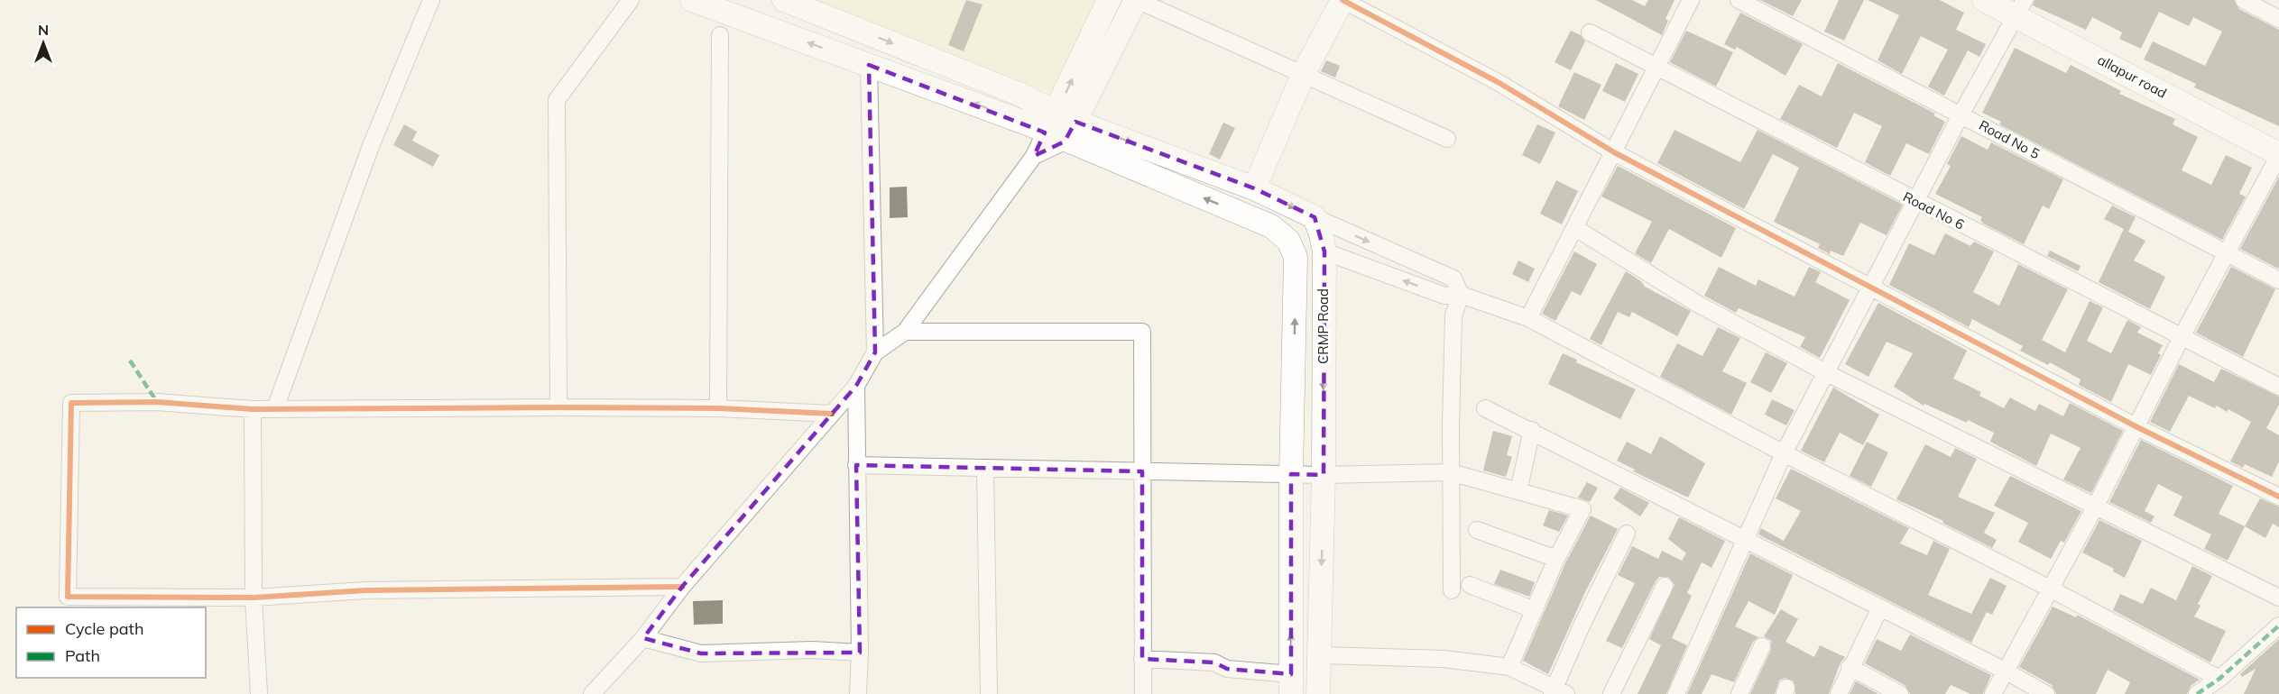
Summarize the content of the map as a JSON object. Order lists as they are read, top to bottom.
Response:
{
  "streets": {
    "main road": ["allapur road", "CRMP Road"],
    "street": ["Road No 5", "Road No 6"]
  },
  "legend": ["Cycle path", "Path"],
  "north": "top"
}
